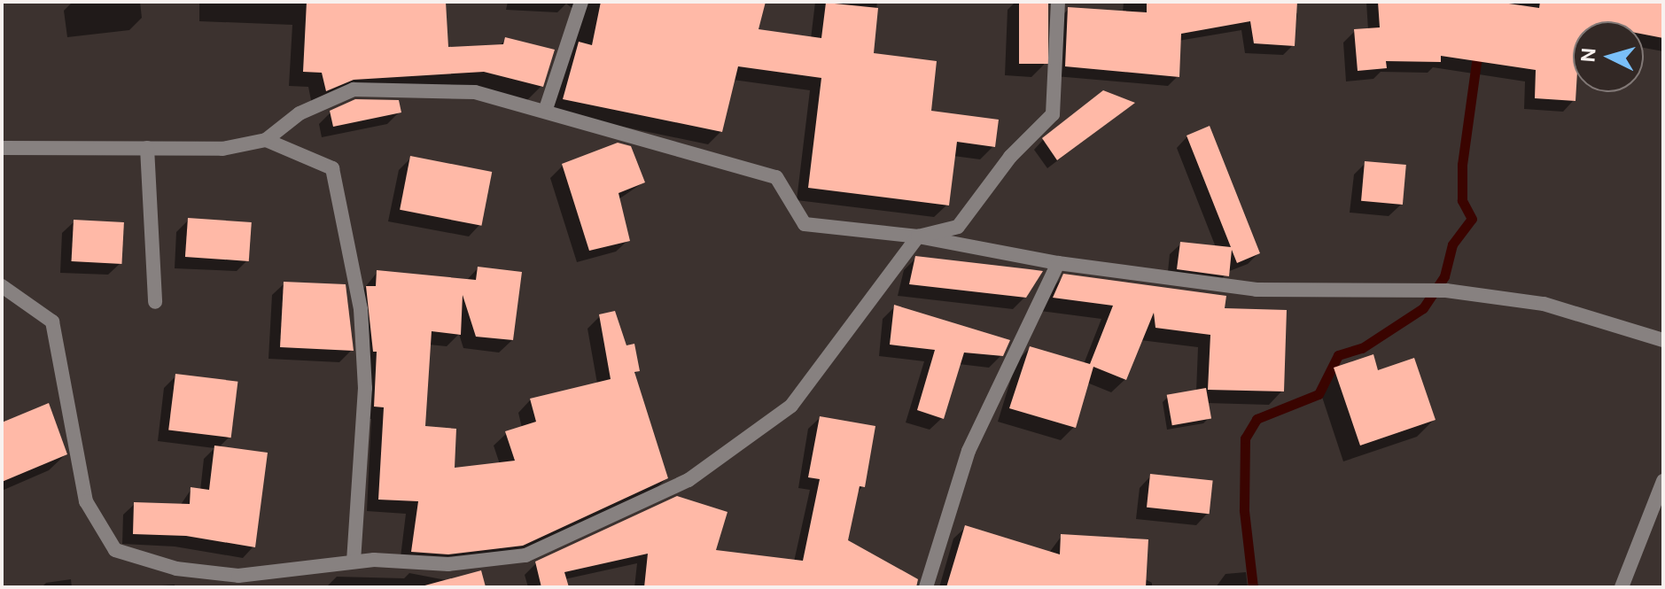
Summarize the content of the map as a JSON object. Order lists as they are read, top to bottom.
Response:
{
  "north": "left"
}
